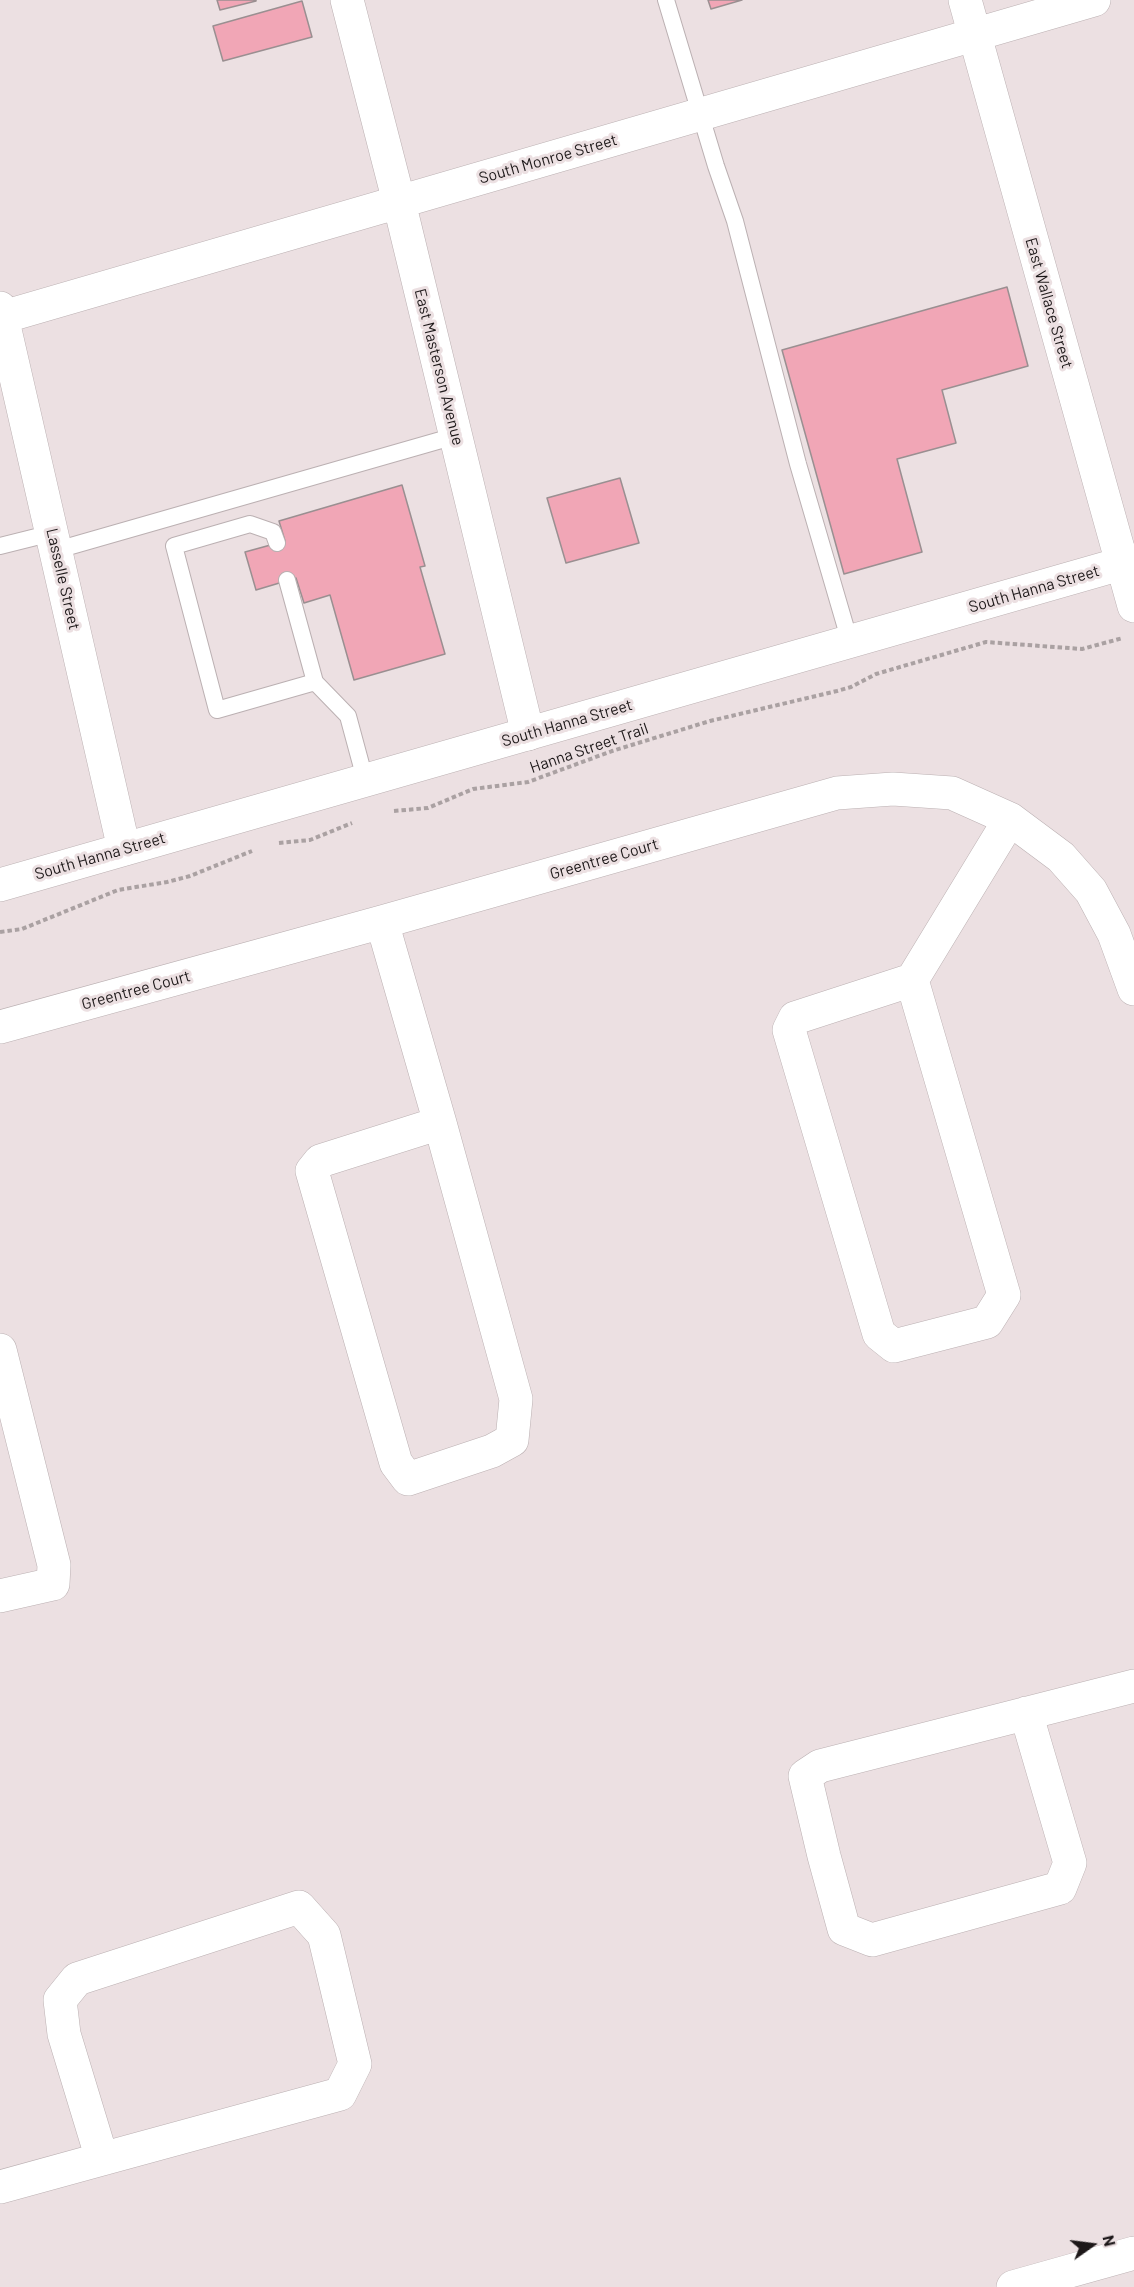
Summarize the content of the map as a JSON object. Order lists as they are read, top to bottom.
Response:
{
  "streets": {
    "street": [
      "South Monroe Street",
      "East Wallace Street",
      "East Masterson Avenue",
      "Lasselle Street",
      "South Hanna Street",
      "Greentree Court"
    ],
    "path": ["Hanna Street Trail"]
  },
  "crossings": [
    ["South Monroe Street", "East Wallace Street"],
    ["South Monroe Street", "East Masterson Avenue"],
    ["South Monroe Street", "Lasselle Street"],
    ["East Wallace Street", "South Hanna Street"],
    ["East Masterson Avenue", "South Hanna Street"],
    ["Lasselle Street", "South Hanna Street"]
  ],
  "north": "right"
}
